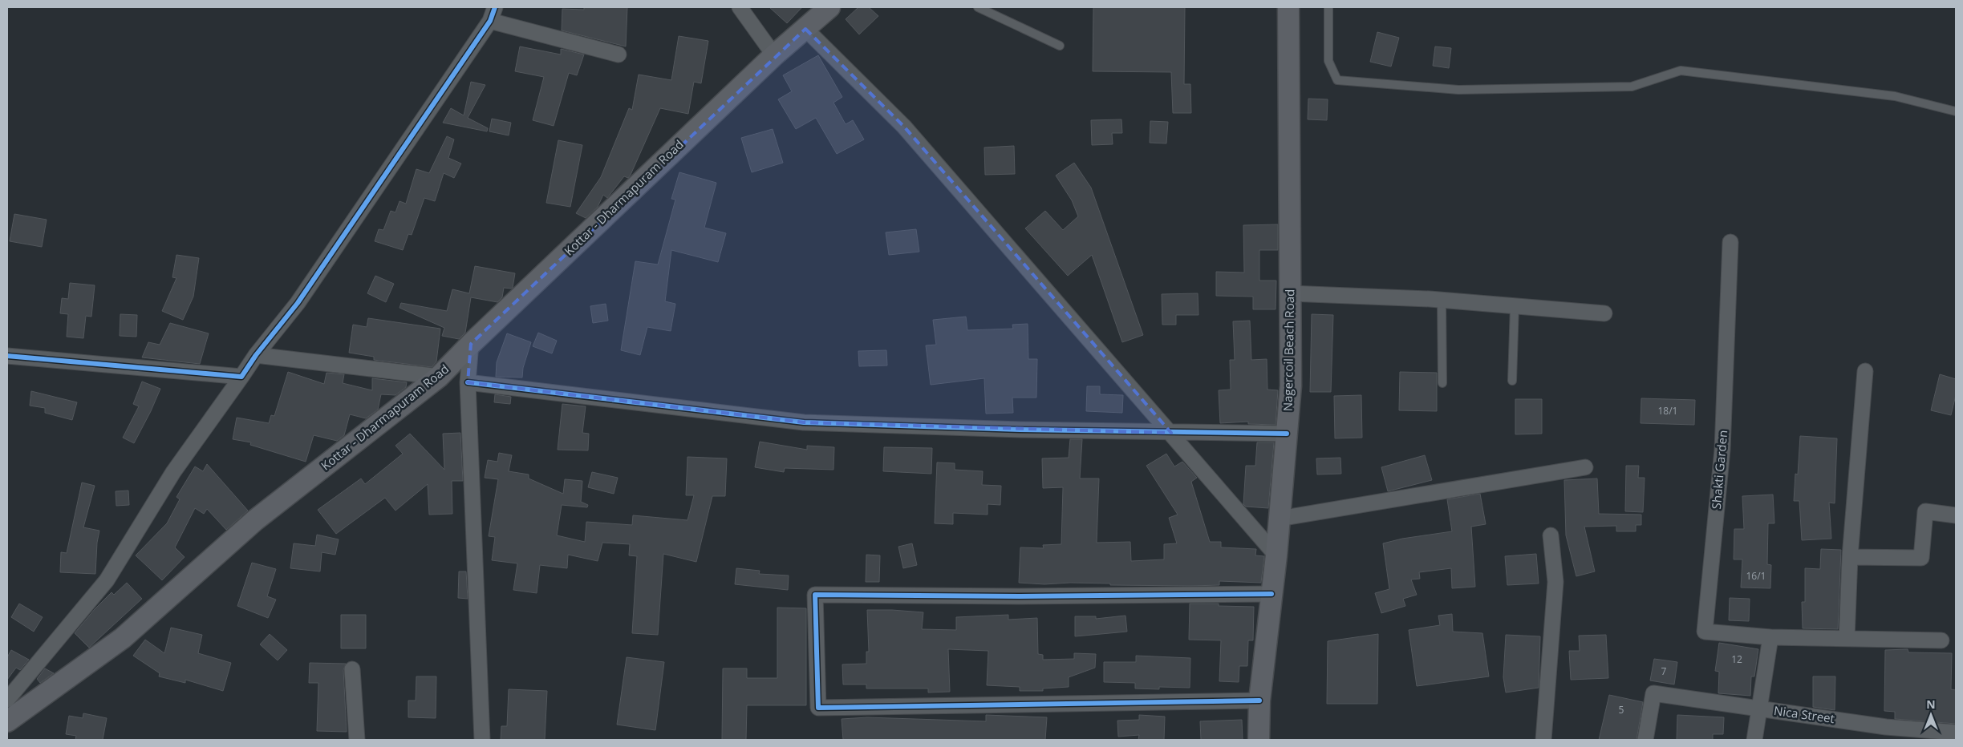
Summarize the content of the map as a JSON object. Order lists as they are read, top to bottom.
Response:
{
  "streets": {
    "main road": ["Kottar - Dharmapuram Road", "Nagercoil Beach Road"],
    "street": ["Shakti Garden", "Nica Street"]
  },
  "house_numbers": [
    "18/1",
    "16/1",
    "12",
    "7",
    "5"
  ],
  "north": "top"
}
